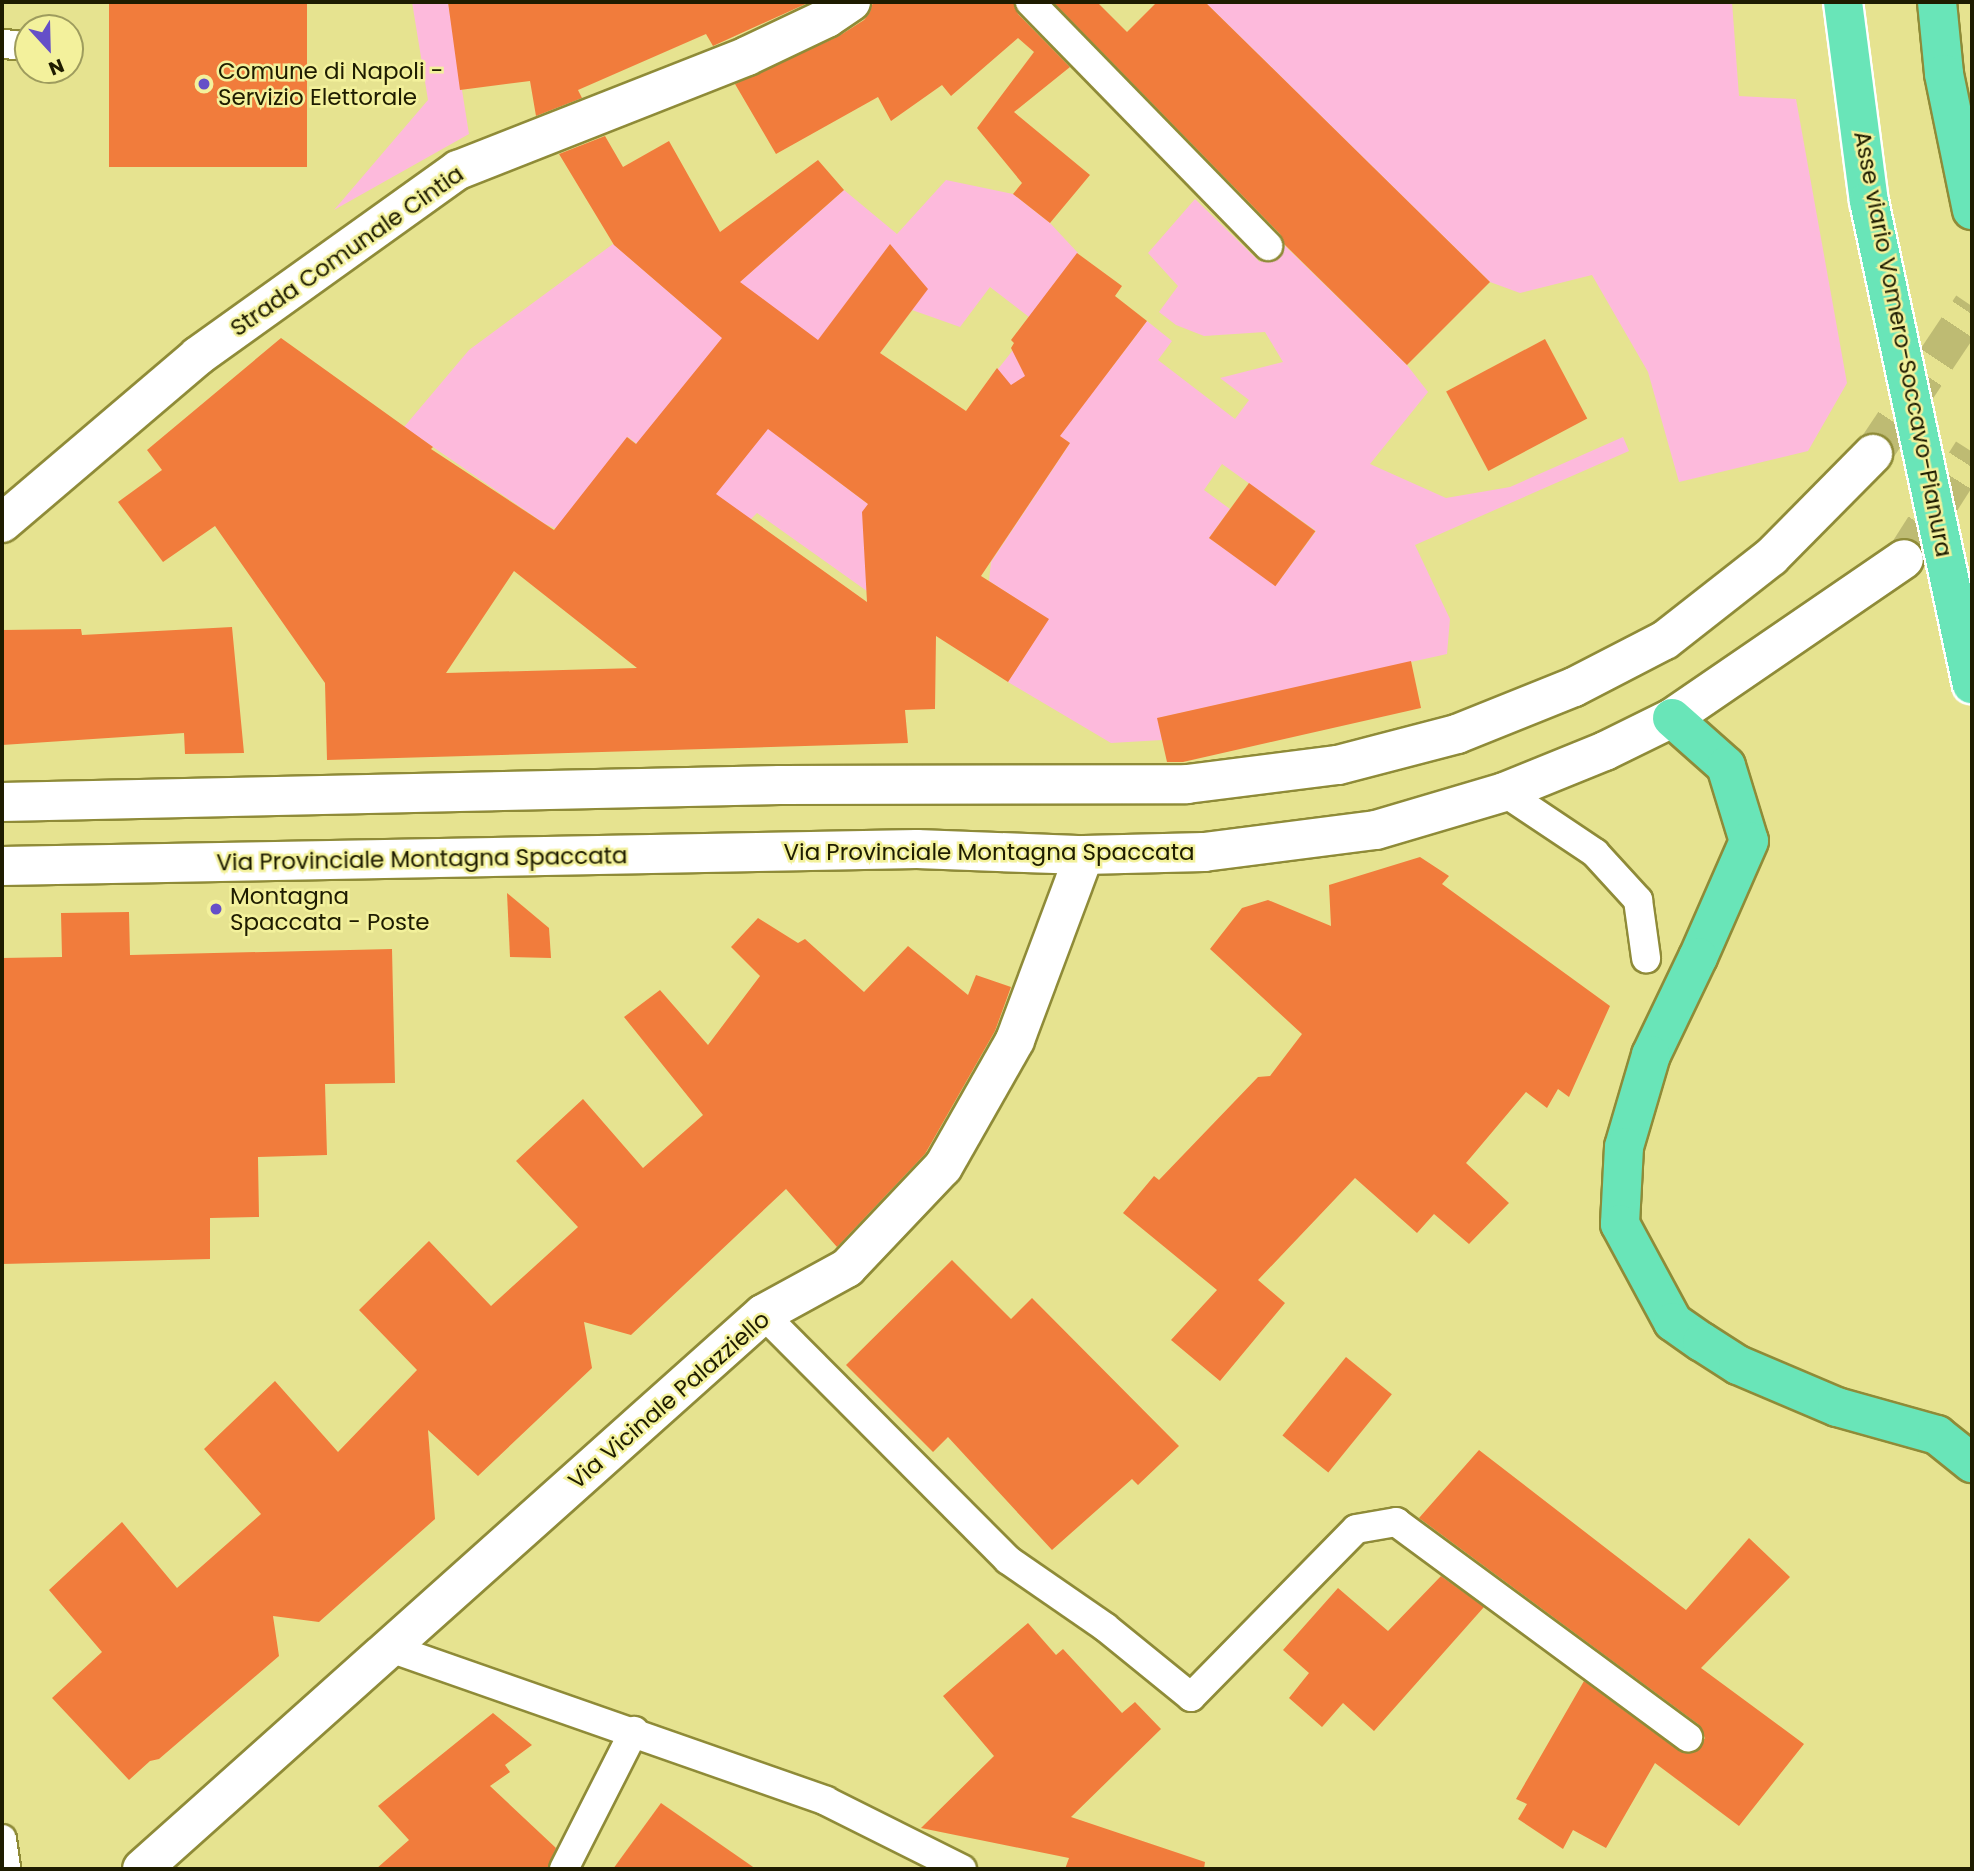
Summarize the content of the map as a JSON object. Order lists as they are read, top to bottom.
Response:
{
  "streets": {
    "highway": ["Asse viario Vomero-Soccavo-Pianura"],
    "street": ["Strada Comunale Cintia", "Via Provinciale Montagna Spaccata", "Via Vicinale Palazziello"]
  },
  "crossings": [
    ["Via Provinciale Montagna Spaccata", "Via Vicinale Palazziello"]
  ],
  "places": ["Comune di Napoli - Servizio Elettorale", "Montagna Spaccata - Poste"],
  "north": "bottom"
}
